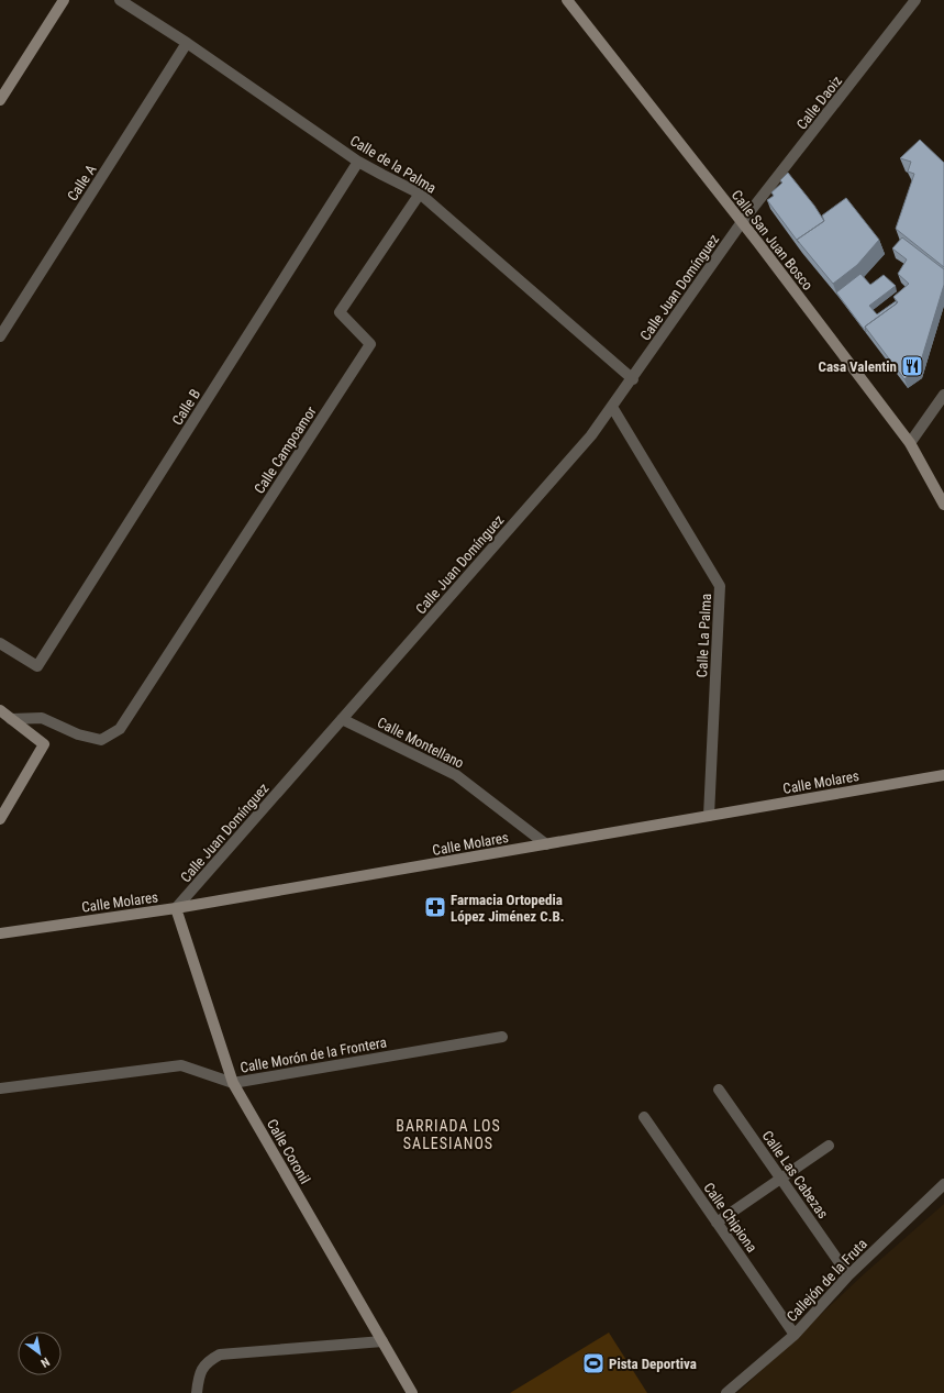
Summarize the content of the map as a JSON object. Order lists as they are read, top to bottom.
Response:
{
  "streets": {
    "street": [
      "Calle Daoiz",
      "Calle de la Palma",
      "Calle A",
      "Calle San Juan Bosco",
      "Calle Juan Domínguez",
      "Calle B",
      "Calle Campoamor",
      "Calle La Palma",
      "Calle Montellano",
      "Calle Molares",
      "Calle Morón de la Frontera",
      "Calle Coronil",
      "Calle Las Cabezas",
      "Calle Chipiona",
      "Callejón de la Fruta"
    ]
  },
  "crossings": [
    ["Calle Daoiz", "Calle San Juan Bosco"],
    ["Calle Daoiz", "Calle Juan Domínguez"],
    ["Calle de la Palma", "Calle A"],
    ["Calle de la Palma", "Calle Juan Domínguez"],
    ["Calle de la Palma", "Calle B"],
    ["Calle de la Palma", "Calle Campoamor"],
    ["Calle San Juan Bosco", "Calle Juan Domínguez"],
    ["Calle Juan Domínguez", "Calle La Palma"],
    ["Calle Juan Domínguez", "Calle Montellano"],
    ["Calle Juan Domínguez", "Calle Molares"],
    ["Calle Juan Domínguez", "Calle Coronil"],
    ["Calle La Palma", "Calle Molares"],
    ["Calle Montellano", "Calle Molares"],
    ["Calle Molares", "Calle Coronil"],
    ["Calle Morón de la Frontera", "Calle Coronil"],
    ["Calle Las Cabezas", "Callejón de la Fruta"],
    ["Calle Chipiona", "Callejón de la Fruta"]
  ],
  "districts": ["BARRIADA LOS SALESIANOS"],
  "places": {
    "restaurant": ["Casa Valentin"],
    "pharmacy": ["Farmacia Ortopedia López Jiménez C.B."],
    "sports": ["Pista Deportiva"]
  },
  "north": "bottom right"
}
